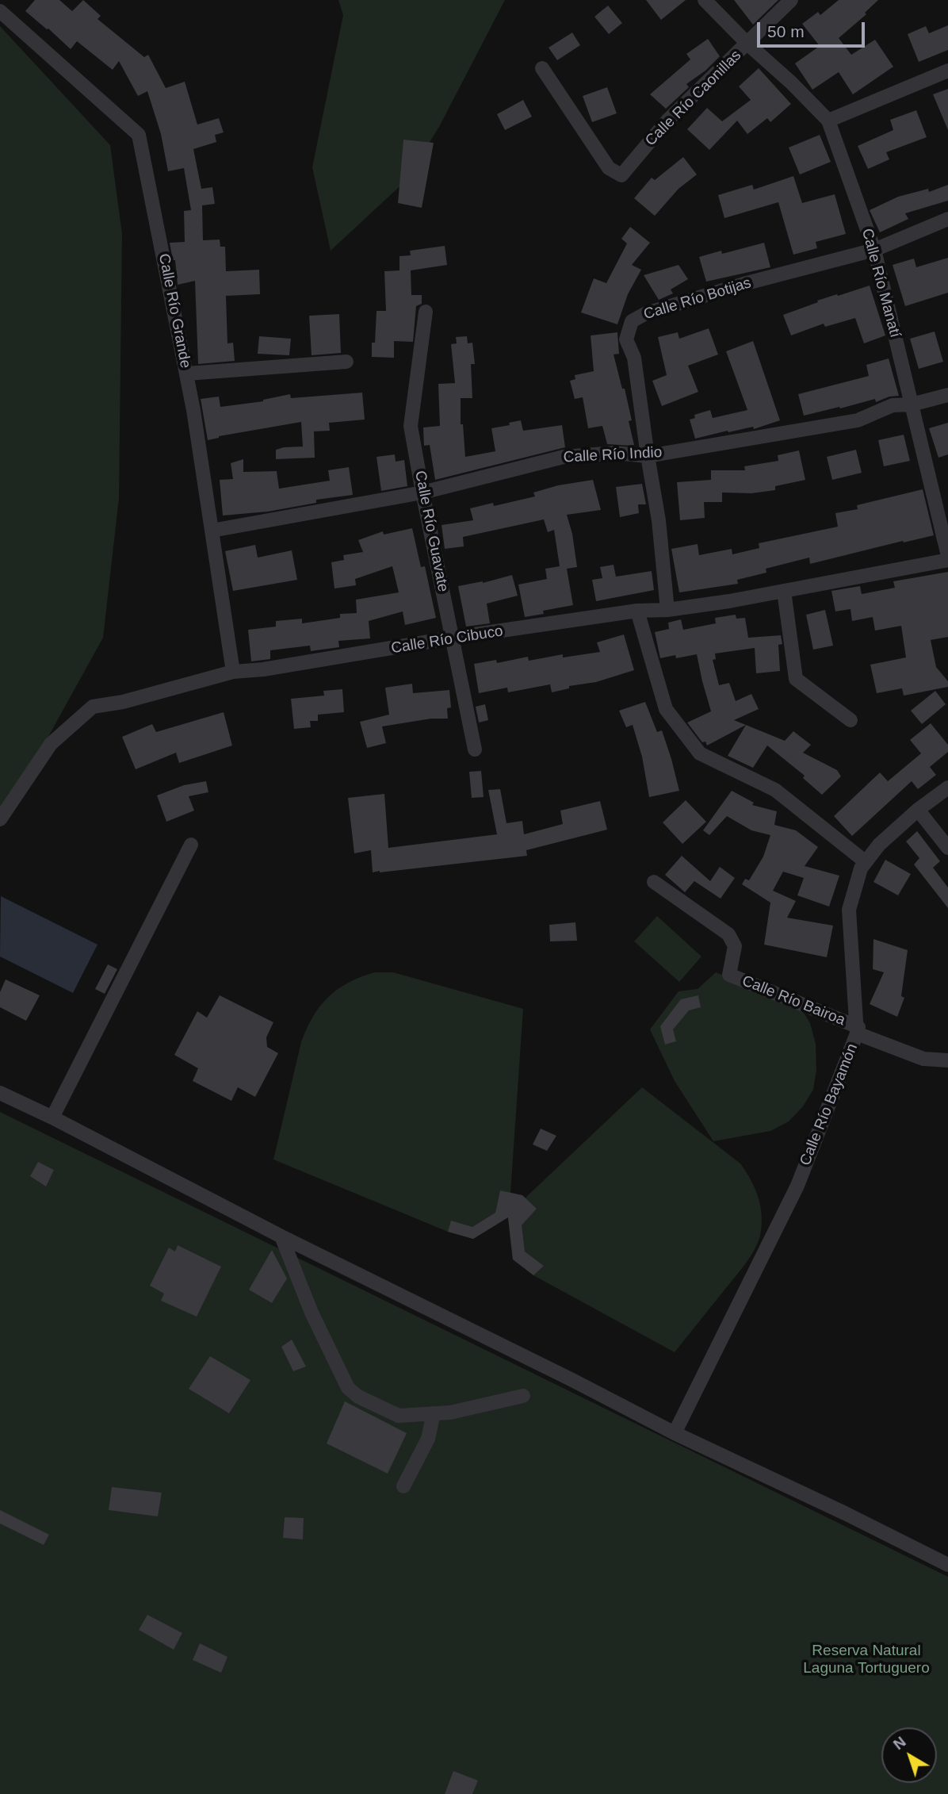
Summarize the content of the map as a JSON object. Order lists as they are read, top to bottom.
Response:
{
  "streets": {
    "street": [
      "Calle Río Caonillas",
      "Calle Río Manatí",
      "Calle Río Botijas",
      "Calle Río Grande",
      "Calle Río Indio",
      "Calle Río Guavate",
      "Calle Río Cibuco",
      "Calle Río Bairoa",
      "Calle Río Bayamón"
    ]
  },
  "crossings": [
    ["Calle Río Caonillas", "Calle Río Manatí"],
    ["Calle Río Manatí", "Calle Río Botijas"],
    ["Calle Río Manatí", "Calle Río Indio"],
    ["Calle Río Manatí", "Calle Río Cibuco"],
    ["Calle Río Botijas", "Calle Río Indio"],
    ["Calle Río Botijas", "Calle Río Cibuco"],
    ["Calle Río Grande", "Calle Río Indio"],
    ["Calle Río Grande", "Calle Río Cibuco"],
    ["Calle Río Indio", "Calle Río Guavate"],
    ["Calle Río Guavate", "Calle Río Cibuco"],
    ["Calle Río Bairoa", "Calle Río Bayamón"]
  ],
  "parks": ["Reserva Natural Laguna Tortuguero"],
  "scale_bar": "50 m",
  "north": "top left"
}
